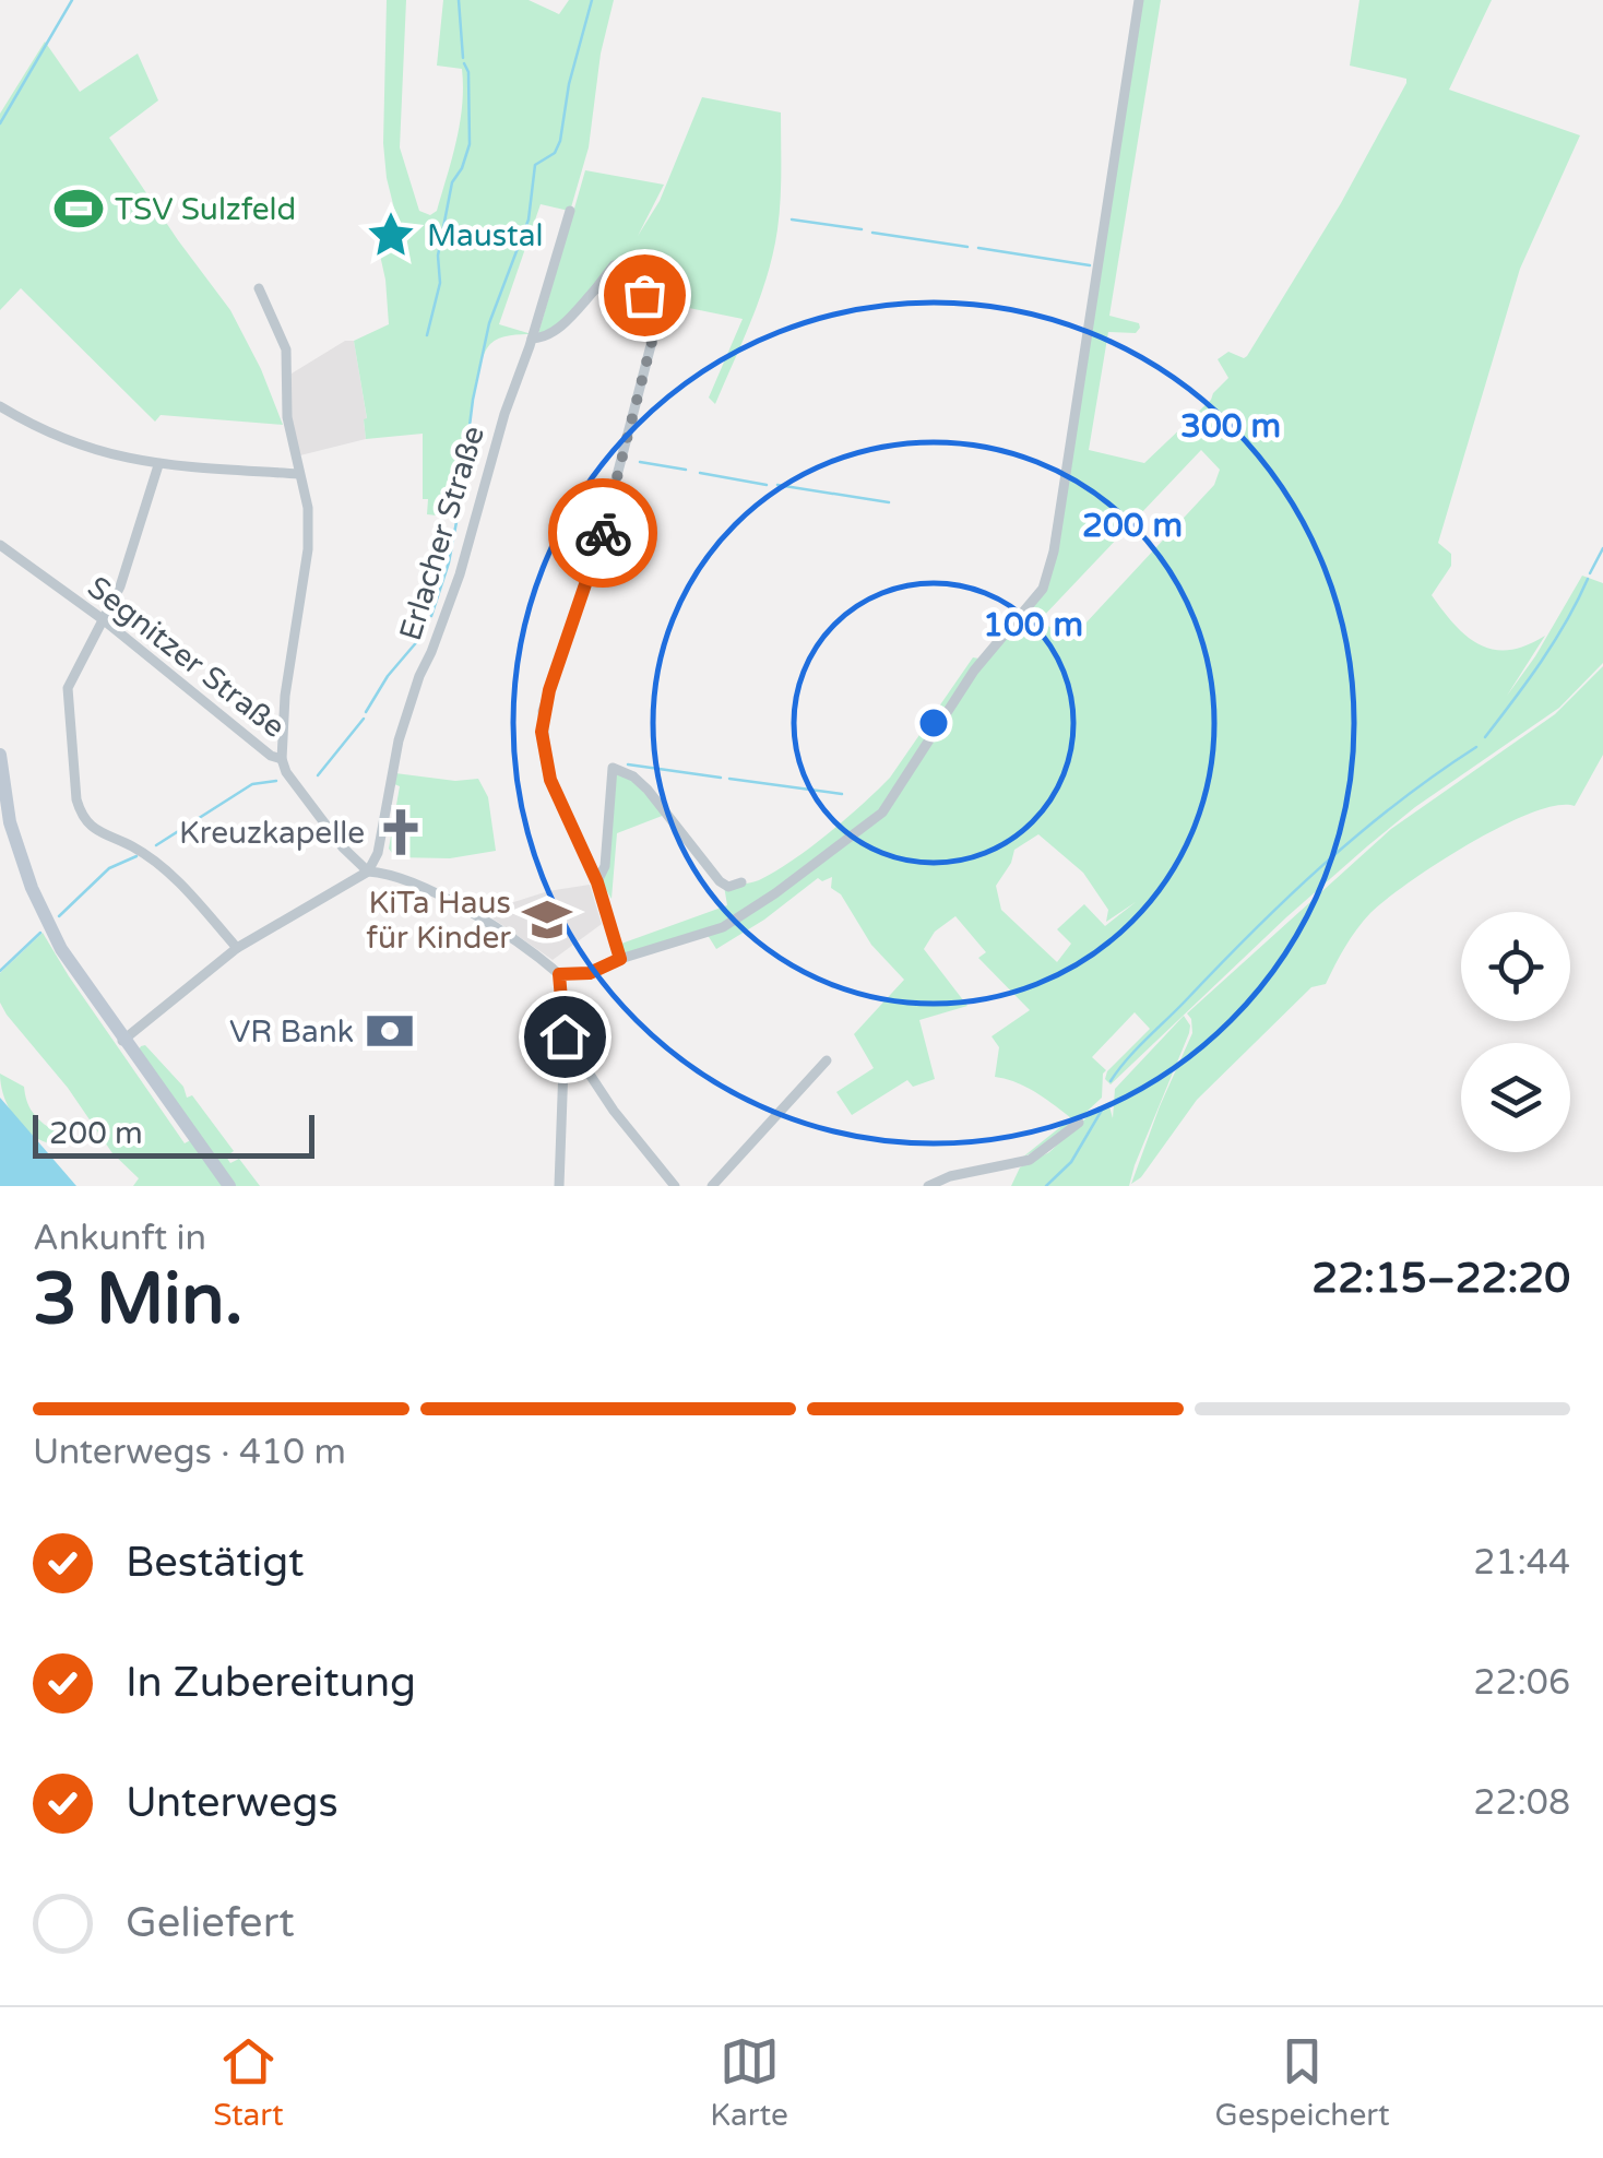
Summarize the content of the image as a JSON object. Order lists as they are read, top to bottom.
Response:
{
  "streets": {
    "street": ["Erlacher Straße", "Segnitzer Straße"]
  },
  "crossings": [
    ["Erlacher Straße", "Segnitzer Straße"]
  ],
  "places": {
    "sports": ["TSV Sulzfeld"],
    "place": ["Maustal"],
    "church": ["Kreuzkapelle"],
    "school or university": ["KiTa Haus für Kinder"],
    "bank": ["VR Bank"]
  },
  "scale_bar": "200 m",
  "page": {
    "scale": "200 m",
    "heading": ["3 Min.", "Ankunft in", "22:15–22:20"],
    "bar": "Unterwegs · 410 m",
    "list": [
      ["Bestätigt", "21:44"],
      ["In Zubereitung", "22:06"],
      ["Unterwegs", "22:08"],
      "Geliefert"
    ],
    "tabs": ["Start", "Karte", "Gespeichert"]
  },
  "rings": ["300 m", "200 m", "100 m"]
}
